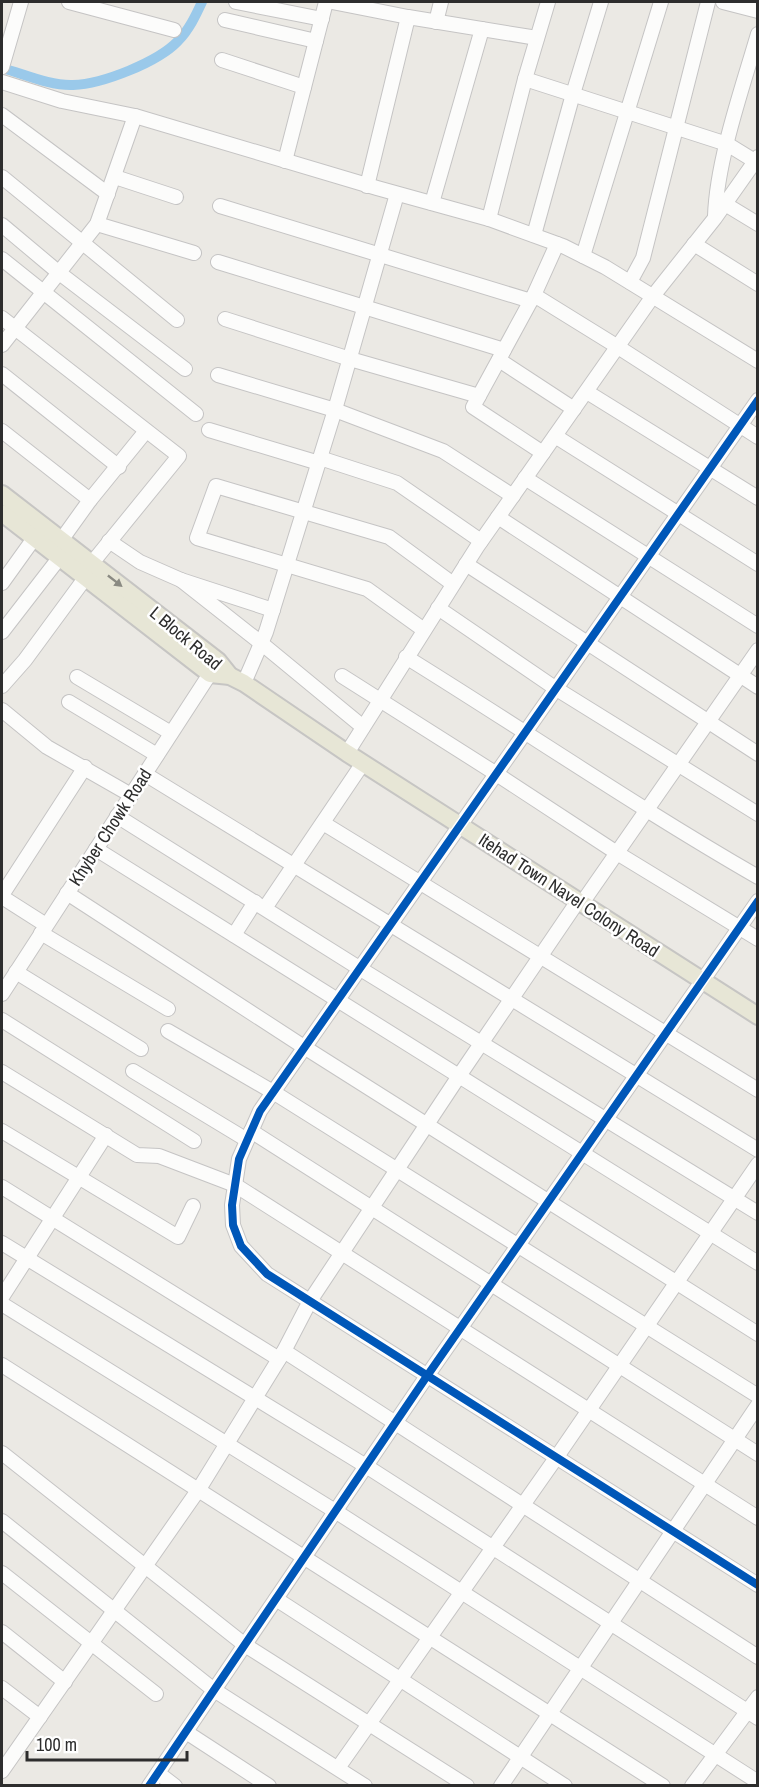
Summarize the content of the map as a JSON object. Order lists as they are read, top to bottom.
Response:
{
  "streets": {
    "main road": ["L Block Road", "Itehad Town Navel Colony Road"],
    "street": ["Khyber Chowk Road"]
  },
  "crossings": [
    ["L Block Road", "Khyber Chowk Road"],
    ["L Block Road", "Itehad Town Navel Colony Road"]
  ],
  "scale_bar": "100 m"
}
